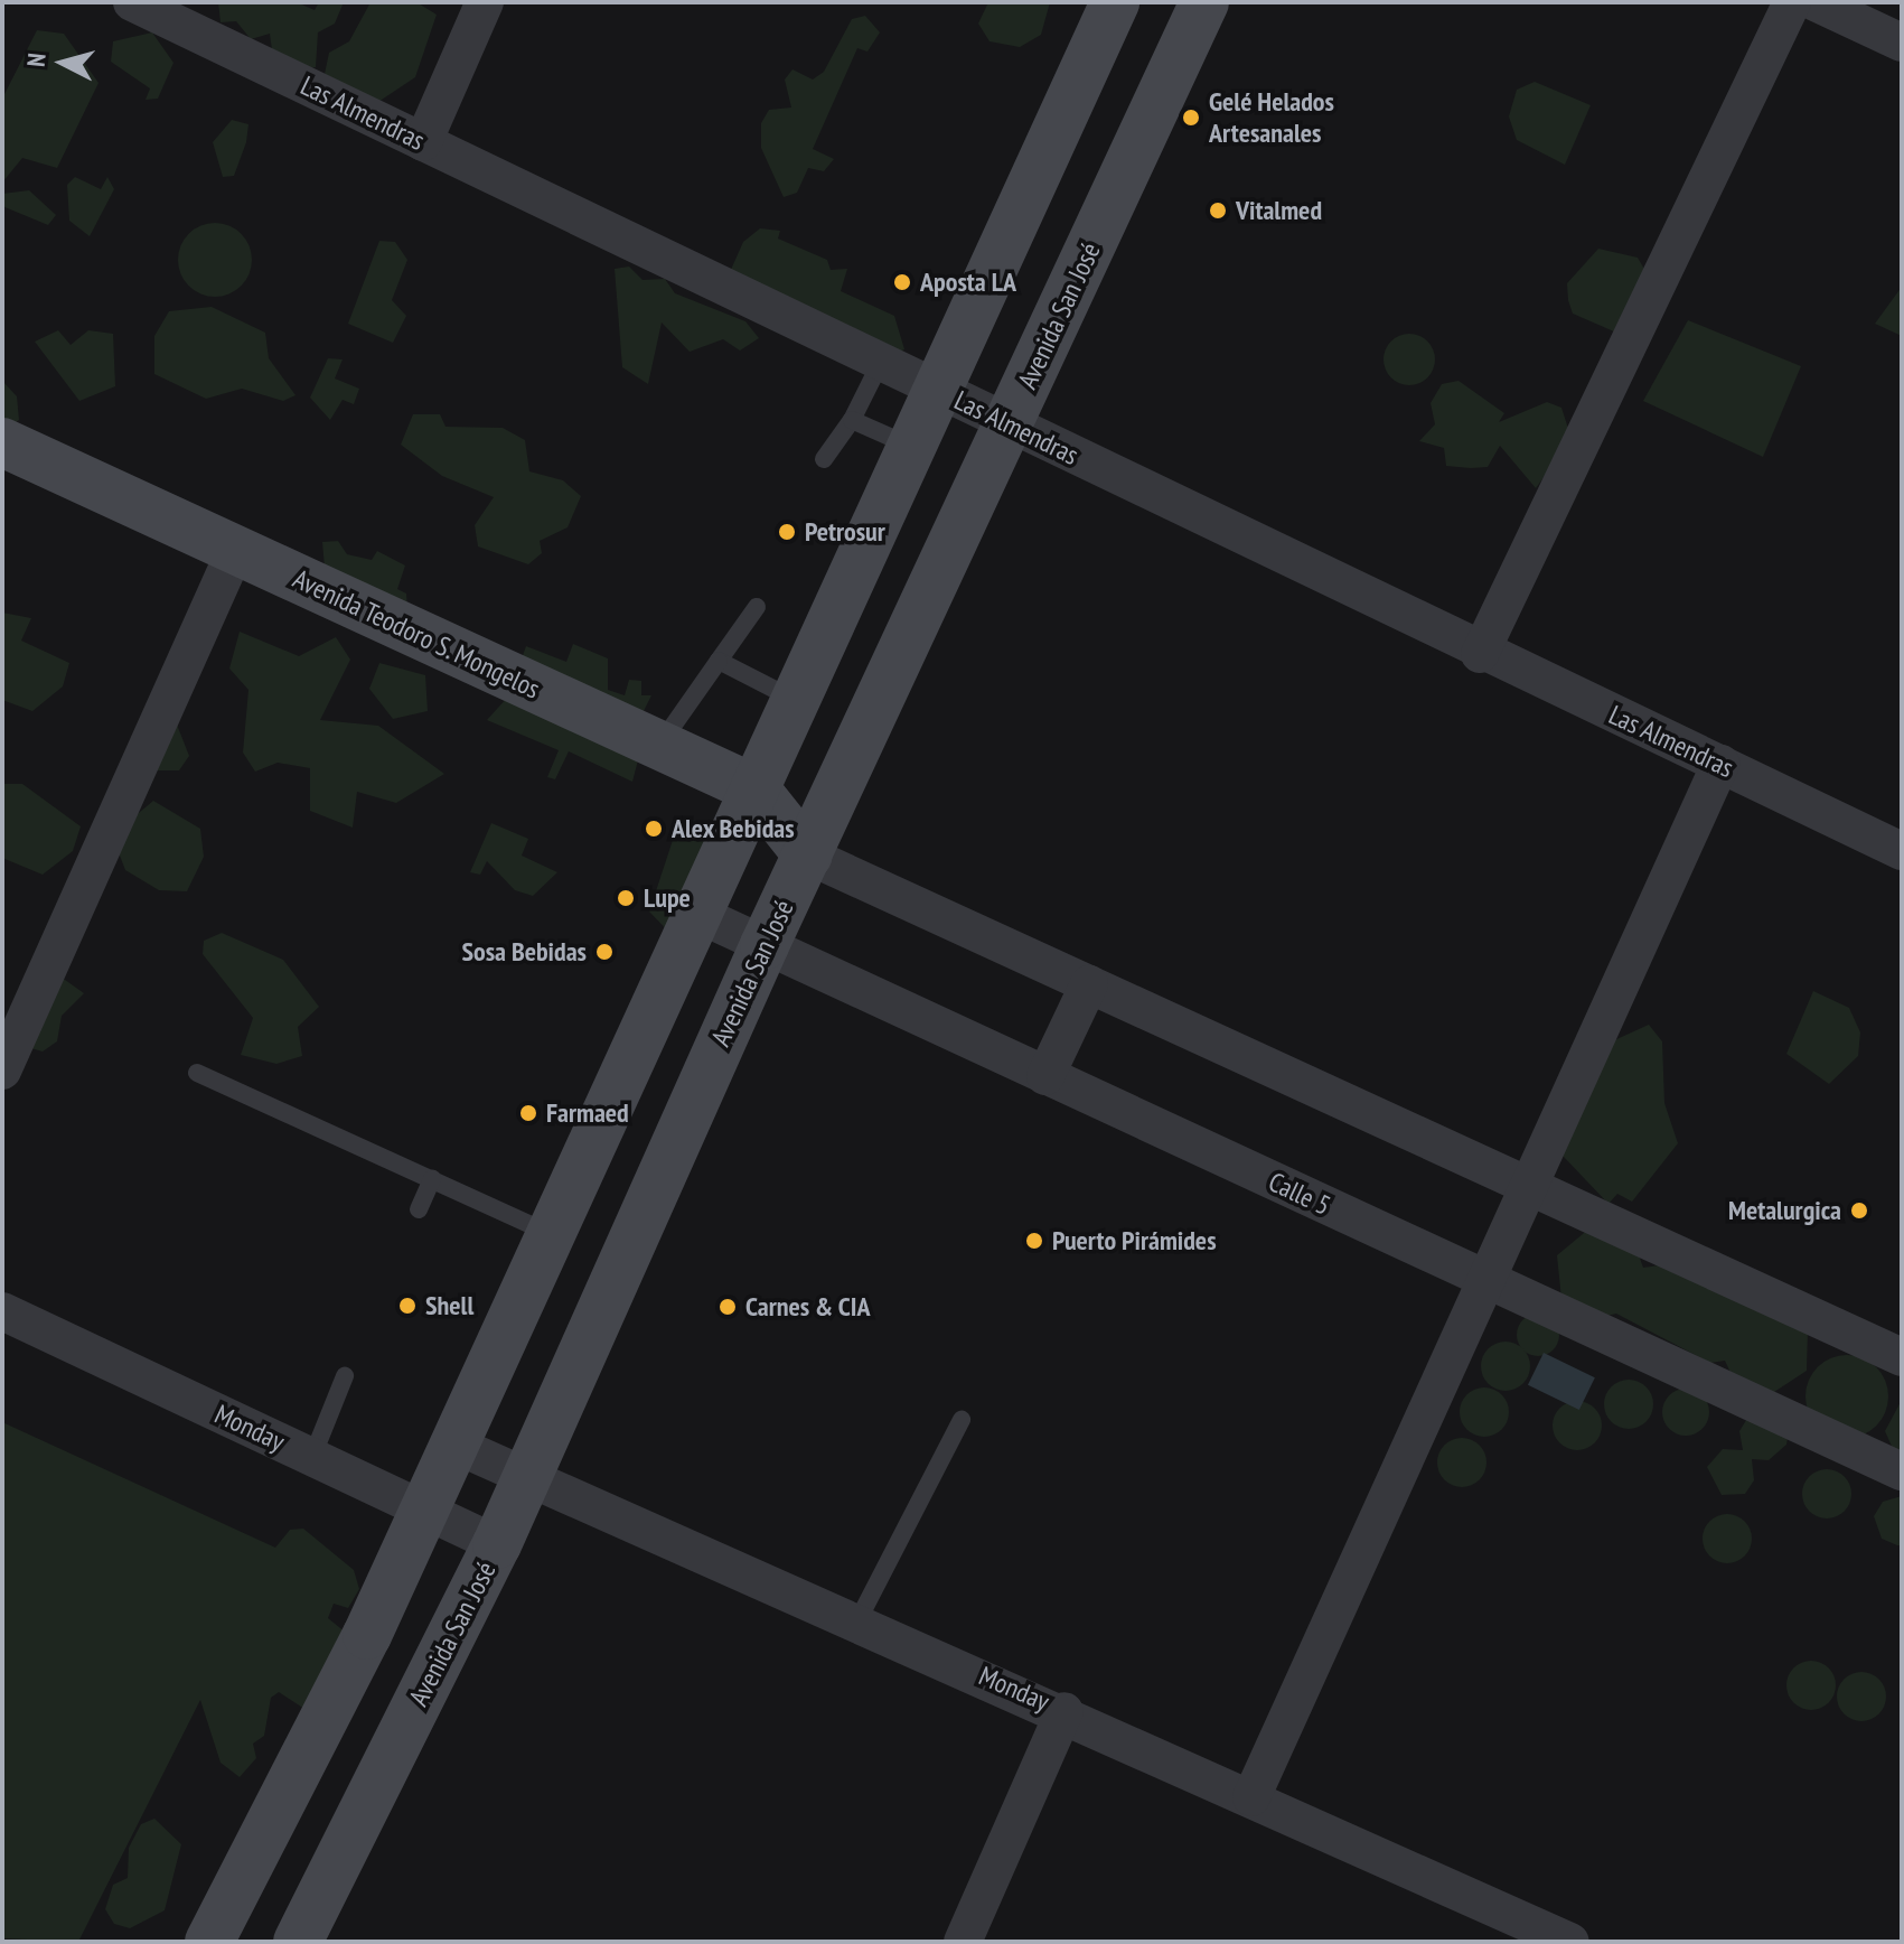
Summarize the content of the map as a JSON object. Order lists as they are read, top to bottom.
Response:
{
  "streets": {
    "street": [
      "Las Almendras",
      "Avenida San José",
      "Avenida Teodoro S. Mongelos",
      "Calle 5",
      "Monday"
    ]
  },
  "crossings": [
    ["Las Almendras", "Avenida San José"],
    ["Avenida San José", "Avenida Teodoro S. Mongelos"],
    ["Avenida San José", "Calle 5"],
    ["Avenida San José", "Monday"]
  ],
  "places": [
    "Gelé Helados Artesanales",
    "Vitalmed",
    "Aposta LA",
    "Petrosur",
    "Alex Bebidas",
    "Lupe",
    "Sosa Bebidas",
    "Farmaed",
    "Metalurgica",
    "Puerto Pirámides",
    "Shell",
    "Carnes & CIA"
  ],
  "north": "left"
}
